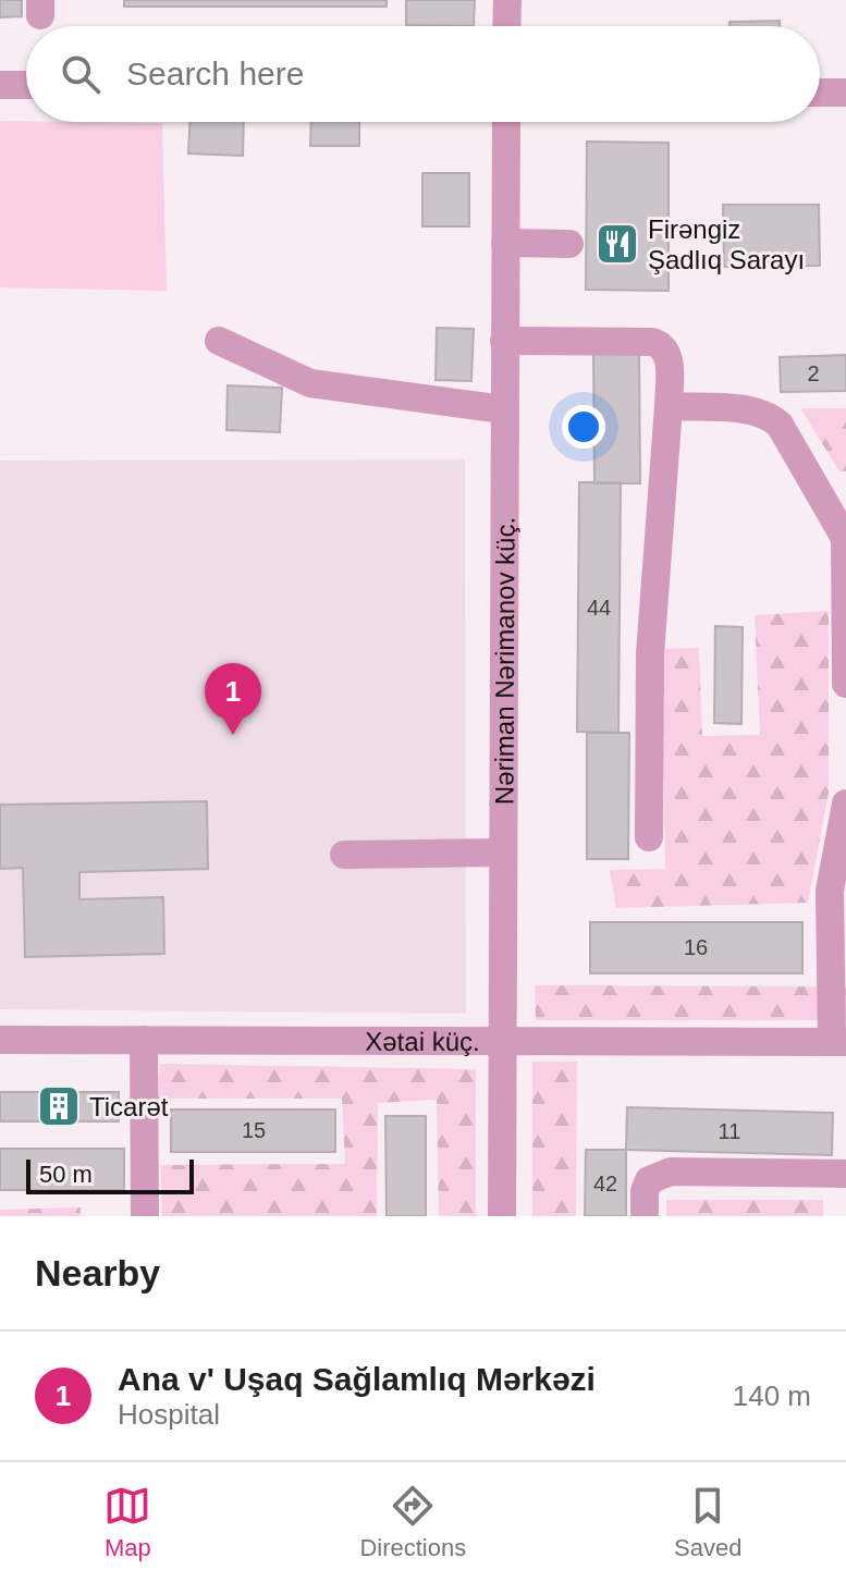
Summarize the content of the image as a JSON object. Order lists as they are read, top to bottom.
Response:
{
  "streets": {
    "street": ["Nəriman Nərimanov küç.", "Xətai küç."]
  },
  "crossings": [
    ["Nəriman Nərimanov küç.", "Xətai küç."]
  ],
  "places": {
    "restaurant": ["Firəngiz Şadlıq Sarayı"],
    "building": ["Ticarət"]
  },
  "house_numbers": [
    "2",
    "44",
    "16",
    "15",
    "11",
    "42"
  ],
  "scale_bar": "50 m",
  "page": {
    "search": "Search here",
    "pins": "1",
    "scale": "50 m",
    "heading": "Nearby",
    "list": [
      {
        "mark": "1",
        "name": "Ana v' Uşaq Sağlamlıq Mərkəzi",
        "note": "Hospital",
        "value": "140 m"
      }
    ],
    "nav": ["Map", "Directions", "Saved"]
  }
}
